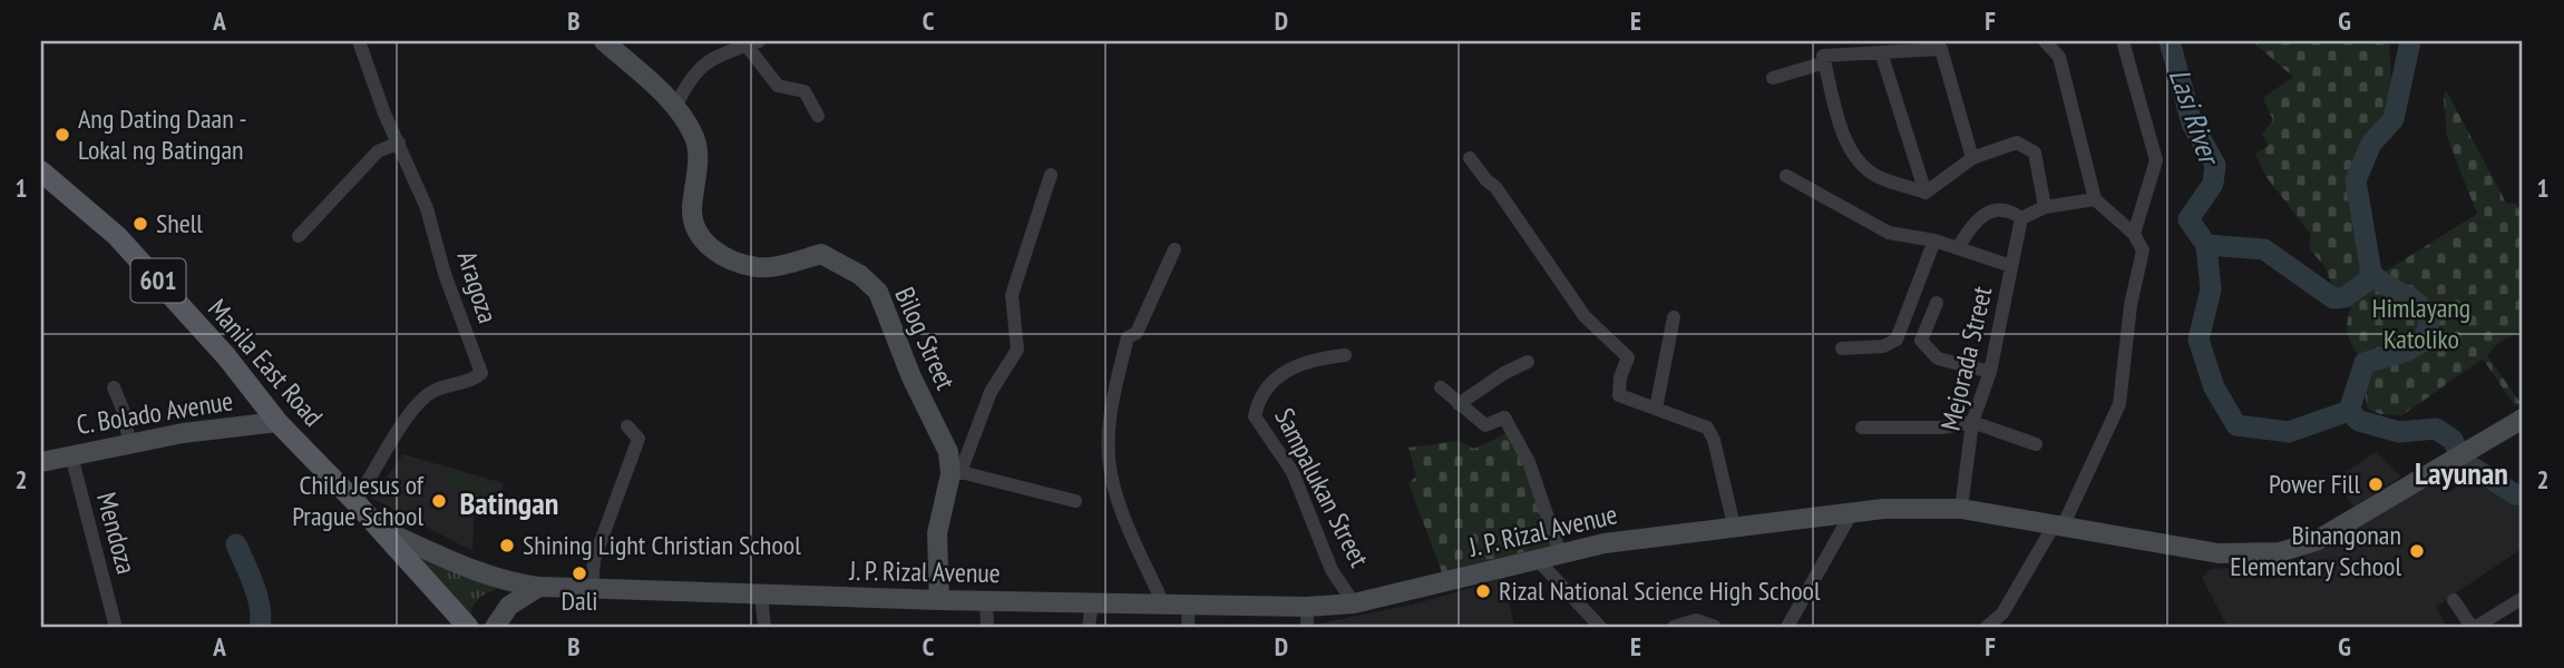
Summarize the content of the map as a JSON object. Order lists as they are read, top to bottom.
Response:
{
  "streets": {
    "main road": [
      "601",
      "Bilog Street",
      "Manila East Road",
      "C. Bolado Avenue",
      "J. P. Rizal Avenue"
    ],
    "street": [
      "Aragoza",
      "Mejorada Street",
      "Sampalukan Street",
      "Mendoza"
    ]
  },
  "crossings": [
    ["Aragoza", "Manila East Road"],
    ["Bilog Street", "J. P. Rizal Avenue"],
    ["Mejorada Street", "J. P. Rizal Avenue"],
    ["Manila East Road", "C. Bolado Avenue"],
    ["Manila East Road", "J. P. Rizal Avenue"],
    ["C. Bolado Avenue", "Mendoza"],
    ["Sampalukan Street", "J. P. Rizal Avenue"]
  ],
  "districts": ["Layunan", "Batingan"],
  "water": ["Lasi River"],
  "parks": ["Himlayang Katoliko"],
  "places": [
    "Ang Dating Daan - Lokal ng Batingan",
    "Shell",
    "Power Fill",
    "Child Jesus of Prague School",
    "Shining Light Christian School",
    "Binangonan Elementary School",
    "Dali",
    "Rizal National Science High School"
  ],
  "grid": {
    "columns": [
      "A",
      "B",
      "C",
      "D",
      "E",
      "F",
      "G"
    ],
    "rows": ["1", "2"]
  }
}
